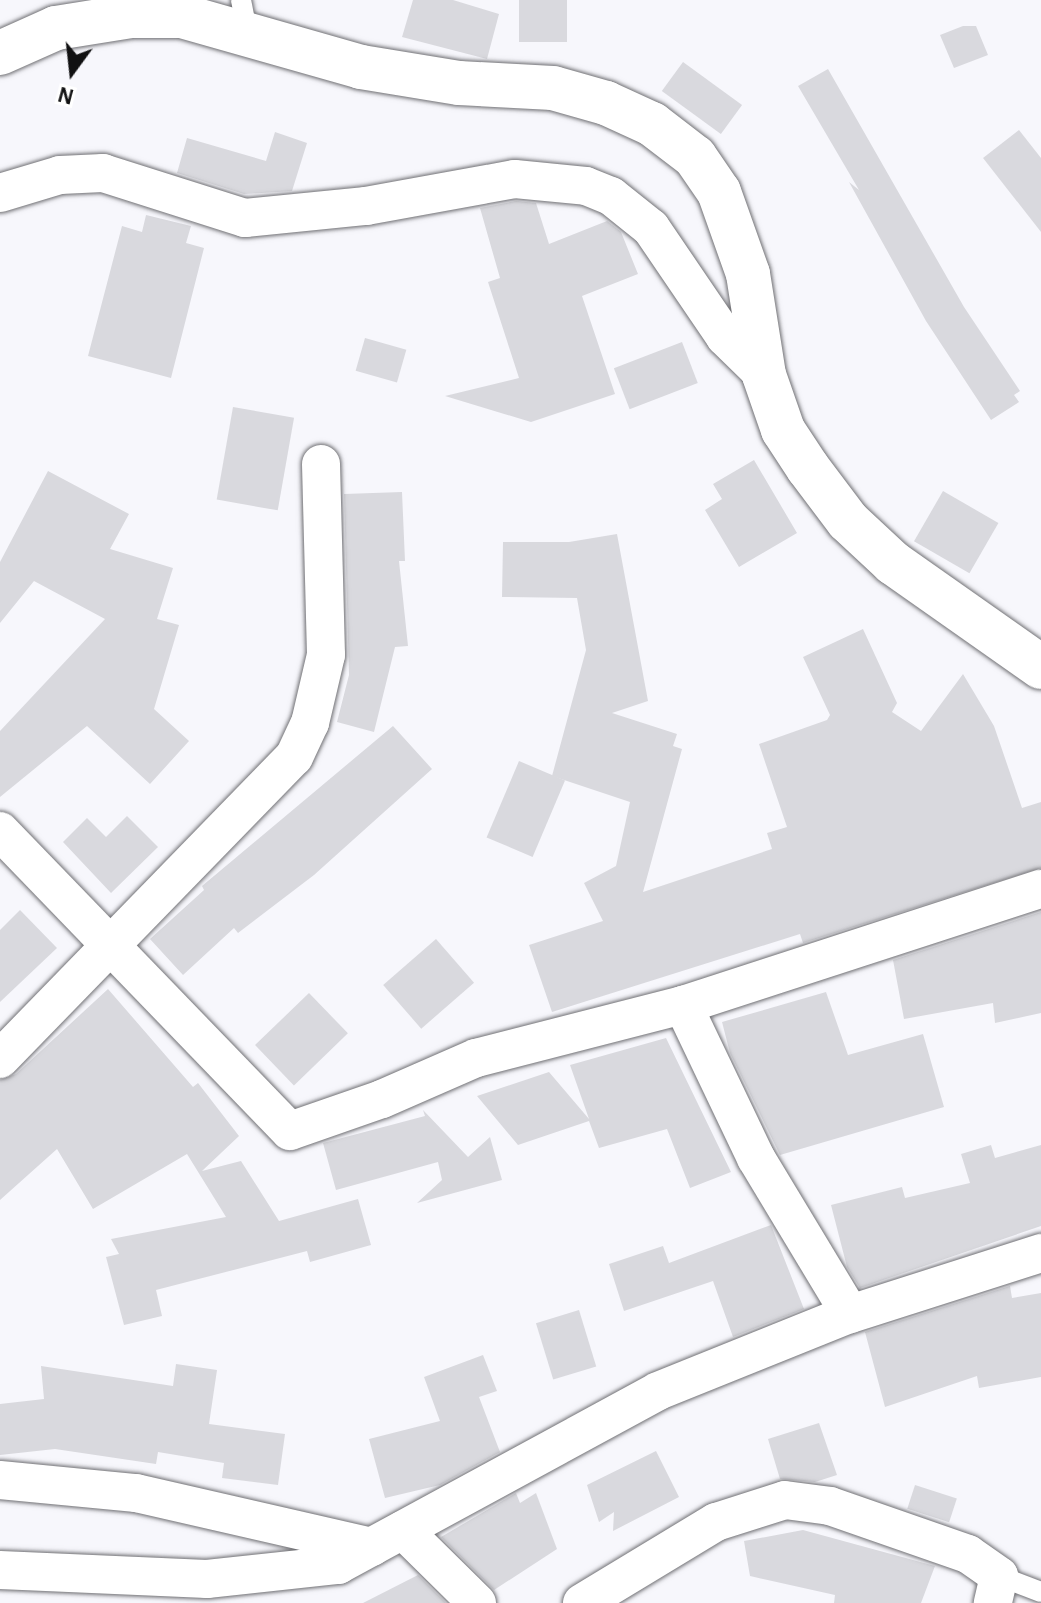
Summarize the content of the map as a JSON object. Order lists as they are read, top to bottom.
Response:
{
  "north": "bottom"
}
